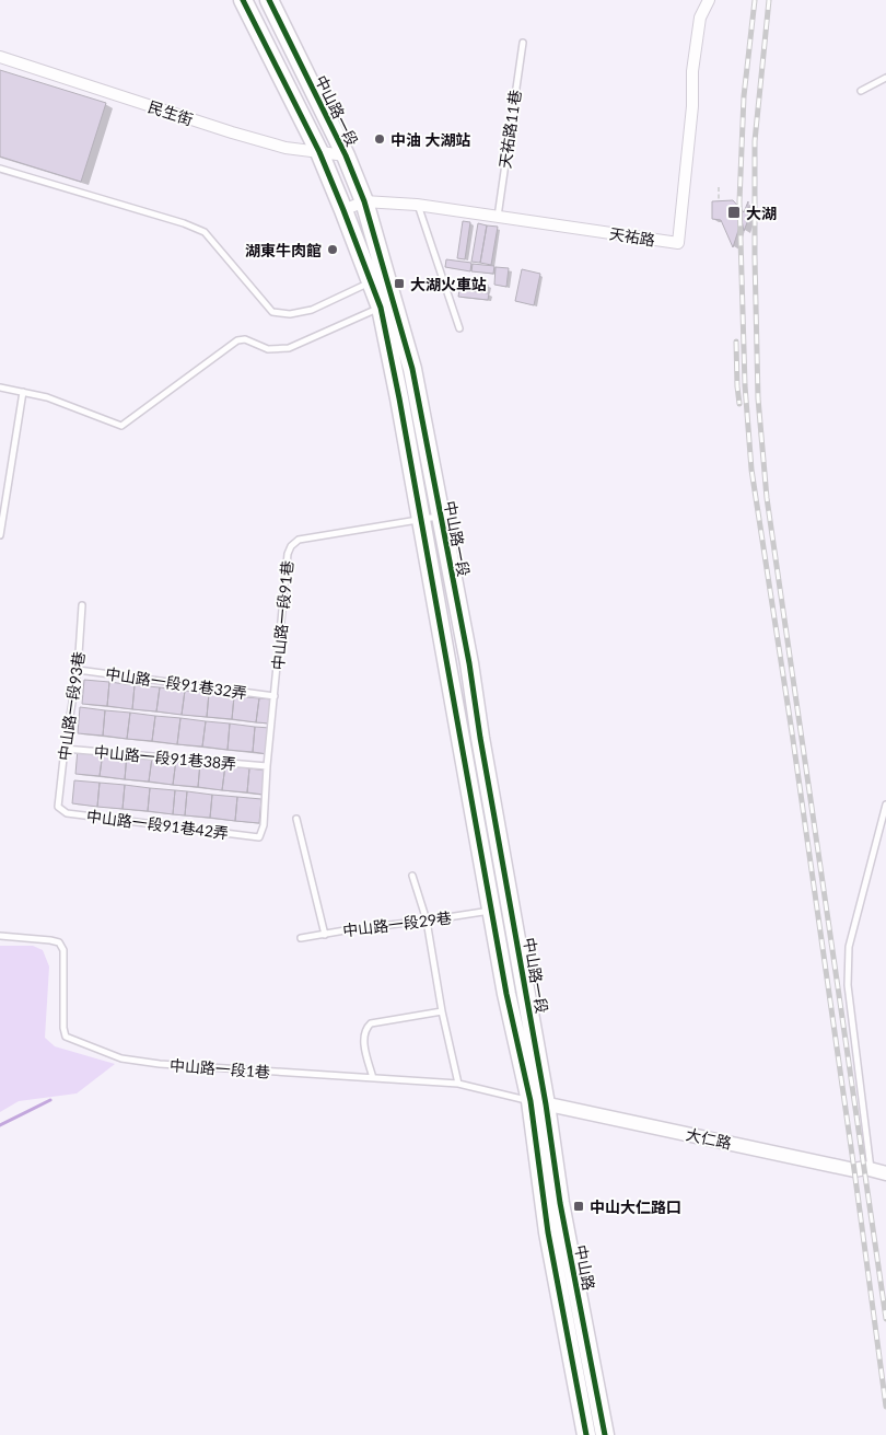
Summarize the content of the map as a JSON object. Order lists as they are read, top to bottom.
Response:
{
  "streets": {
    "main road": ["中山路一段", "中山路"],
    "street": ["民生街", "天祐路", "大仁路"],
    "lane": [
      "天祐路11巷",
      "中山路一段91巷",
      "中山路一段91巷32弄",
      "中山路一段93巷",
      "中山路一段91巷38弄",
      "中山路一段91巷42弄",
      "中山路一段29巷",
      "中山路一段1巷"
    ]
  },
  "crossings": [
    ["中山路一段", "民生街"],
    ["中山路一段", "天祐路"],
    ["中山路一段", "中山路一段91巷"],
    ["中山路一段", "中山路一段29巷"],
    ["中山路一段", "中山路一段1巷"],
    ["中山路一段", "大仁路"],
    ["中山路一段", "中山路"],
    ["天祐路11巷", "天祐路"],
    ["中山路一段91巷", "中山路一段91巷32弄"],
    ["中山路一段91巷", "中山路一段91巷38弄"],
    ["中山路一段91巷", "中山路一段91巷42弄"],
    ["中山路一段91巷32弄", "中山路一段93巷"],
    ["中山路一段93巷", "中山路一段91巷38弄"],
    ["中山路一段93巷", "中山路一段91巷42弄"],
    ["中山路一段1巷", "大仁路"],
    ["中山路一段1巷", "中山路"],
    ["大仁路", "中山路"]
  ],
  "places": {
    "other": ["中油 大湖站", "湖東牛肉館"],
    "transit": ["大湖", "大湖火車站", "中山大仁路口"]
  }
}
